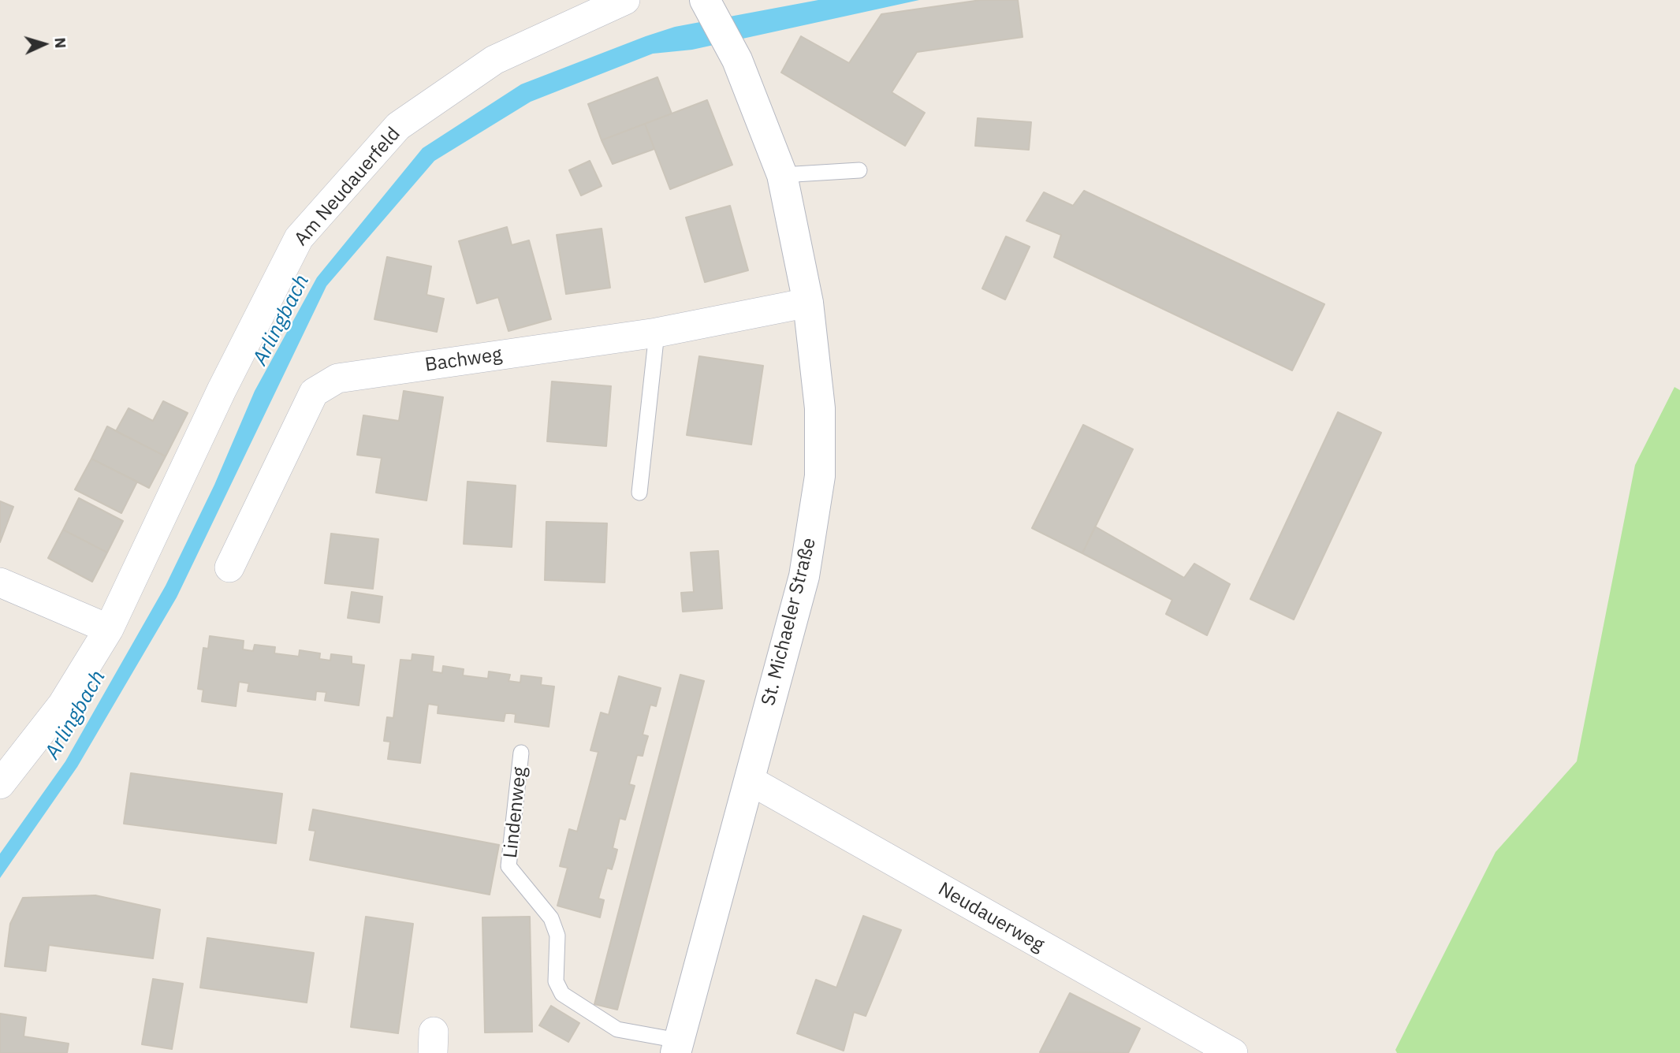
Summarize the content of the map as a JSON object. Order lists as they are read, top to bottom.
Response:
{
  "streets": {
    "main road": ["St. Michaeler Straße"],
    "street": ["Am Neudauerfeld", "Bachweg", "Neudauerweg"],
    "lane": ["Lindenweg"]
  },
  "crossings": [
    ["Bachweg", "St. Michaeler Straße"],
    ["St. Michaeler Straße", "Lindenweg"],
    ["St. Michaeler Straße", "Neudauerweg"]
  ],
  "water": ["Arlingbach"],
  "north": "right"
}
